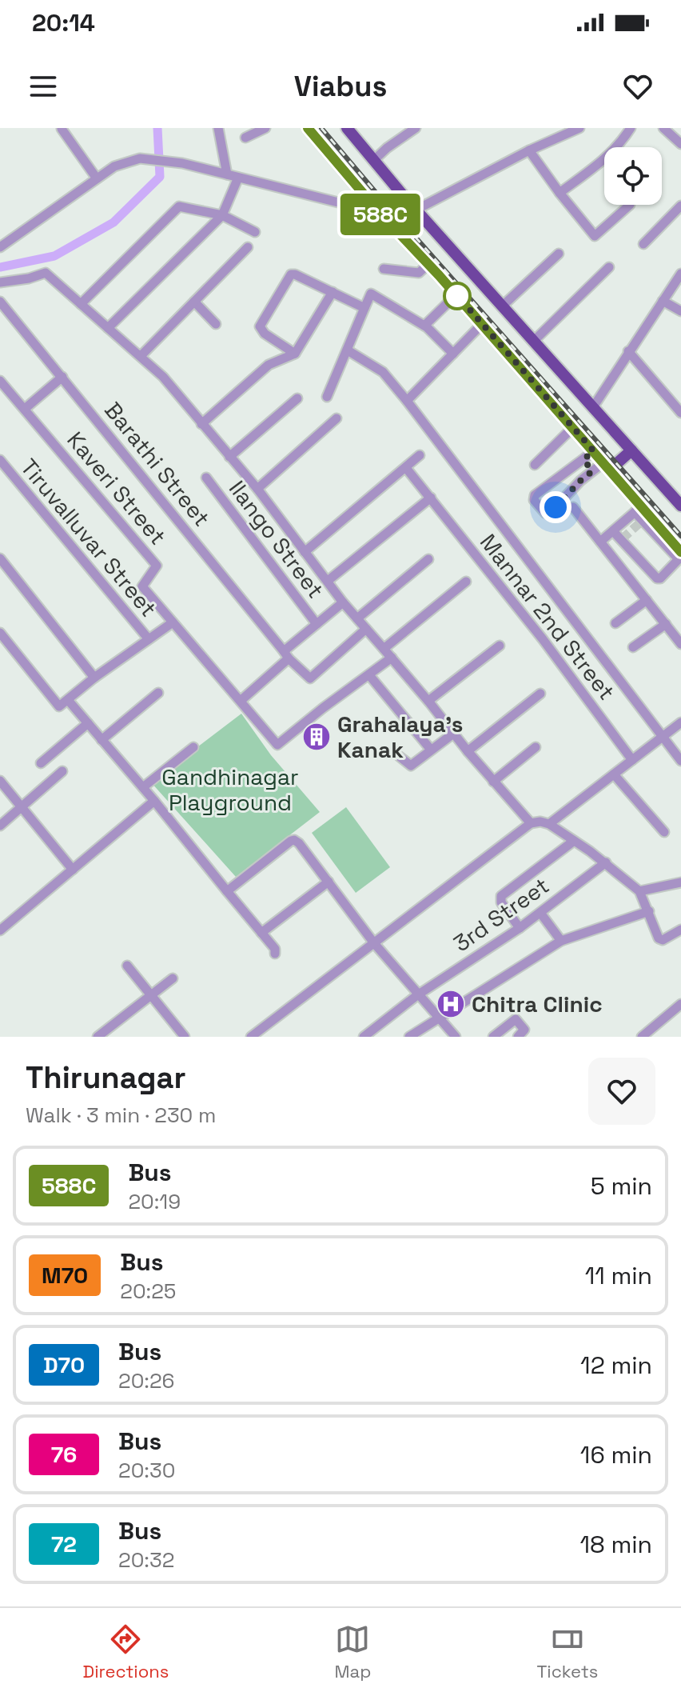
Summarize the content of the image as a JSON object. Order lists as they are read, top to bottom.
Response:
{
  "streets": {
    "street": [
      "Barathi Street",
      "Kaveri Street",
      "Tiruvalluvar Street",
      "Ilango Street",
      "Mannar 2nd Street",
      "3rd Street"
    ]
  },
  "parks": ["Gandhinagar Playground"],
  "places": {
    "building": ["Grahalaya's Kanak"],
    "hospital": ["Chitra Clinic"]
  },
  "lines": ["bus line 588C"],
  "page": {
    "status": "20:14",
    "header": "Viabus",
    "on_map": "588C",
    "heading": ["Thirunagar", "Walk · 3 min · 230 m"],
    "list": [
      {
        "mark": "588C",
        "name": "Bus",
        "note": "20:19",
        "value": "5 min"
      },
      {
        "mark": "M70",
        "name": "Bus",
        "note": "20:25",
        "value": "11 min"
      },
      {
        "mark": "D70",
        "name": "Bus",
        "note": "20:26",
        "value": "12 min"
      },
      {
        "mark": "76",
        "name": "Bus",
        "note": "20:30",
        "value": "16 min"
      },
      {
        "mark": "72",
        "name": "Bus",
        "note": "20:32",
        "value": "18 min"
      }
    ],
    "tabs": ["Directions", "Map", "Tickets"]
  }
}
